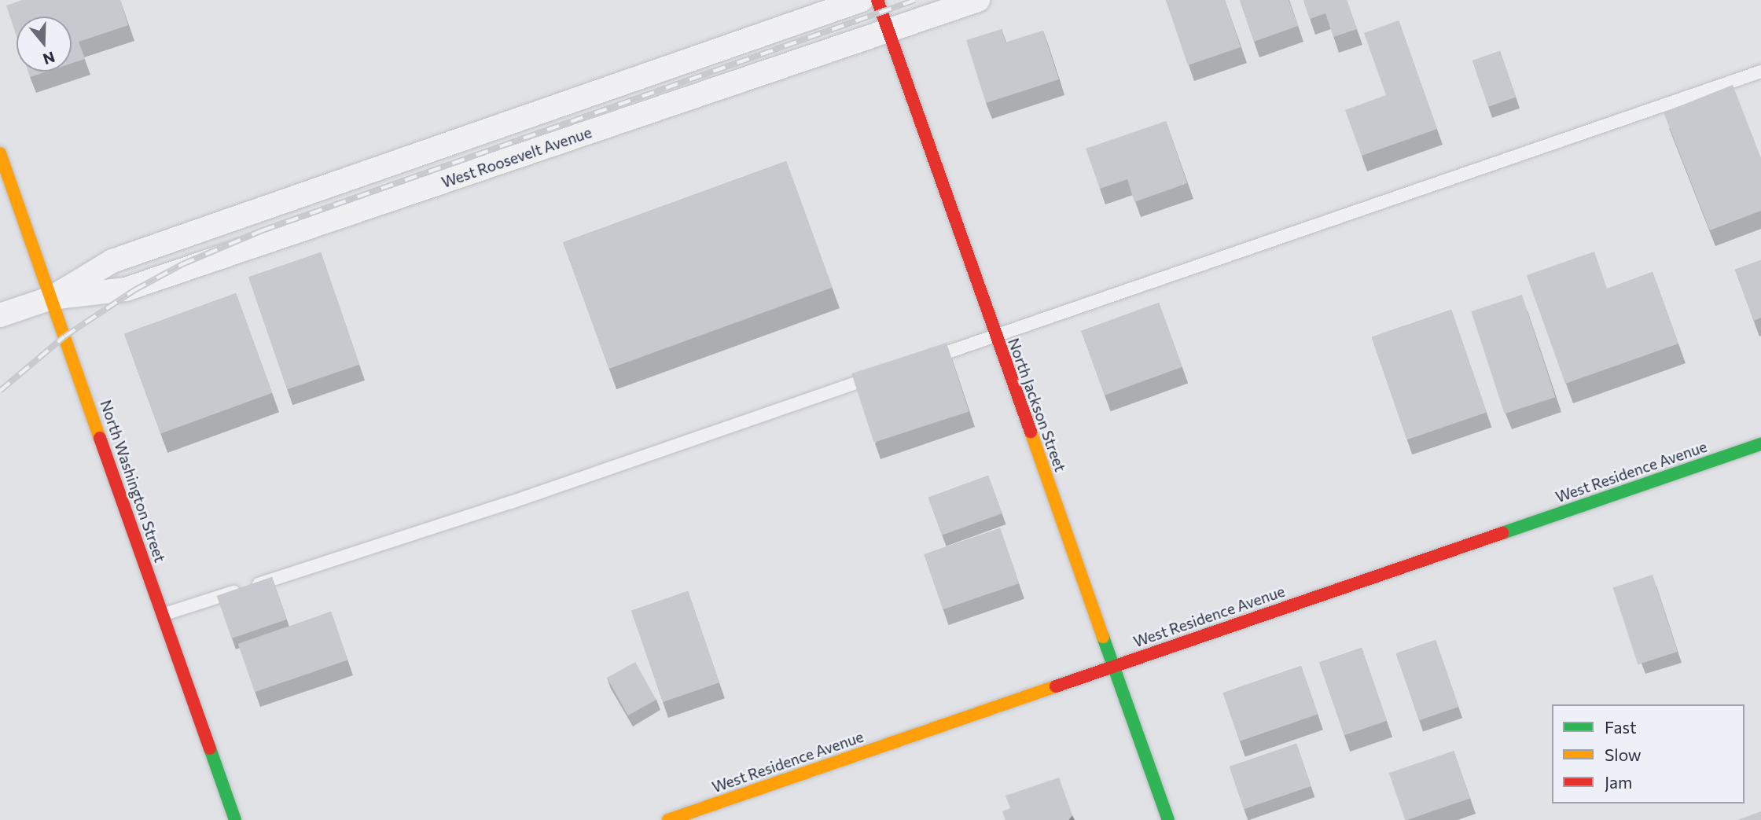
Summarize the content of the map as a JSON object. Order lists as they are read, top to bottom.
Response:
{
  "streets": {
    "street": [
      "West Roosevelt Avenue",
      "North Jackson Street",
      "West Residence Avenue",
      "North Washington Street"
    ]
  },
  "crossings": [
    ["West Roosevelt Avenue", "North Jackson Street"],
    ["West Roosevelt Avenue", "North Washington Street"],
    ["North Jackson Street", "West Residence Avenue"]
  ],
  "legend": ["Fast", "Slow", "Jam"],
  "north": "bottom"
}
